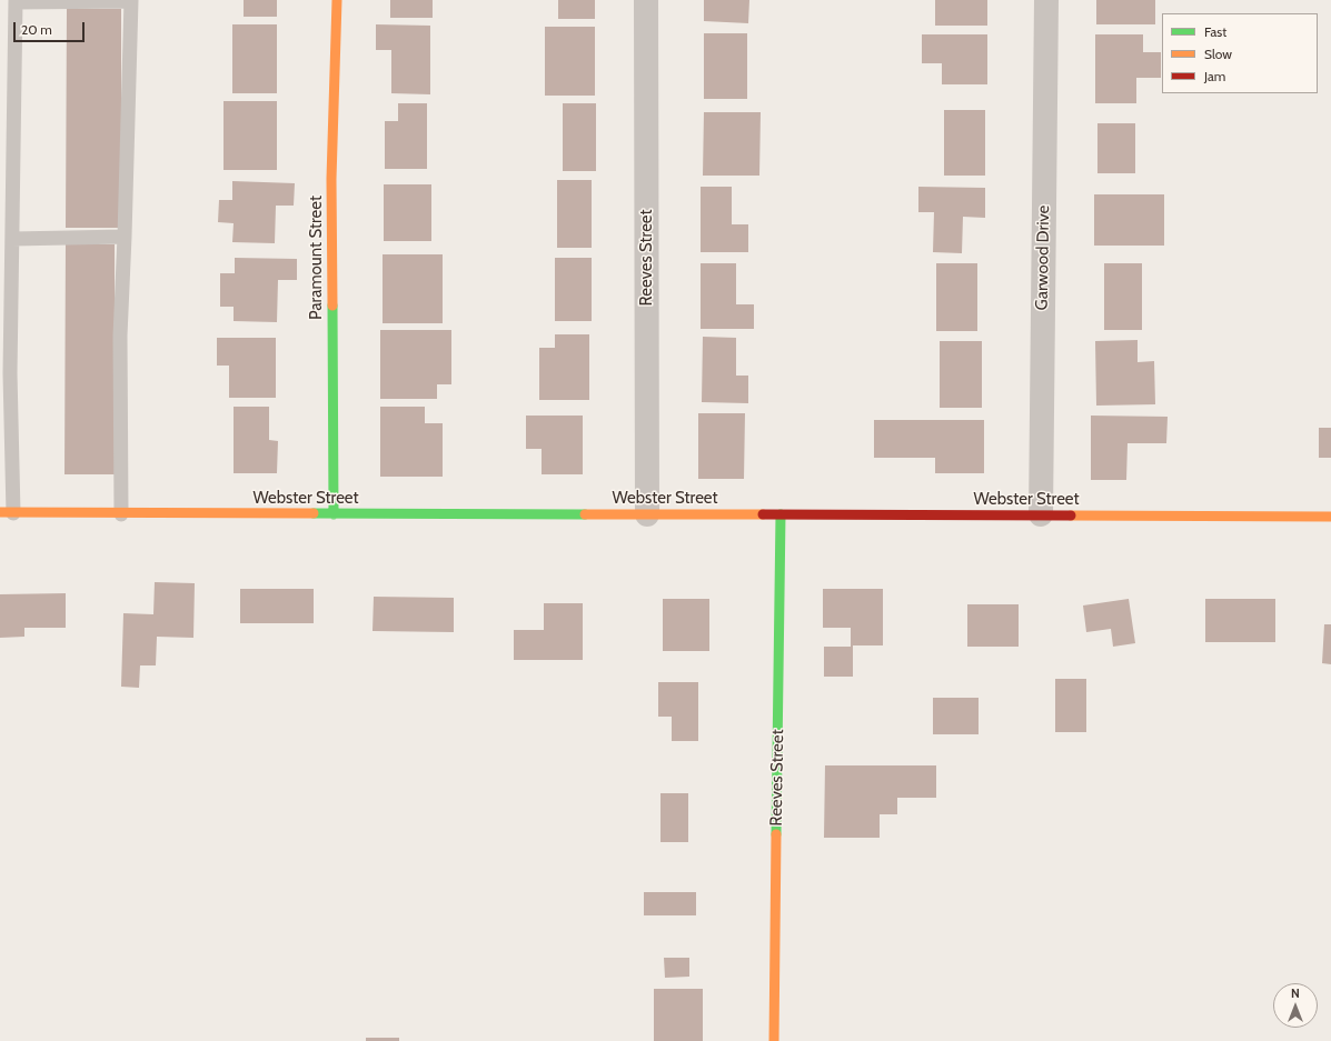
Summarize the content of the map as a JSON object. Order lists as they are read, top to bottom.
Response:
{
  "streets": {
    "street": [
      "Paramount Street",
      "Reeves Street",
      "Garwood Drive",
      "Webster Street"
    ]
  },
  "crossings": [
    ["Paramount Street", "Webster Street"],
    ["Reeves Street", "Webster Street"],
    ["Garwood Drive", "Webster Street"]
  ],
  "legend": ["Fast", "Slow", "Jam"],
  "scale_bar": "20 m",
  "north": "top"
}
